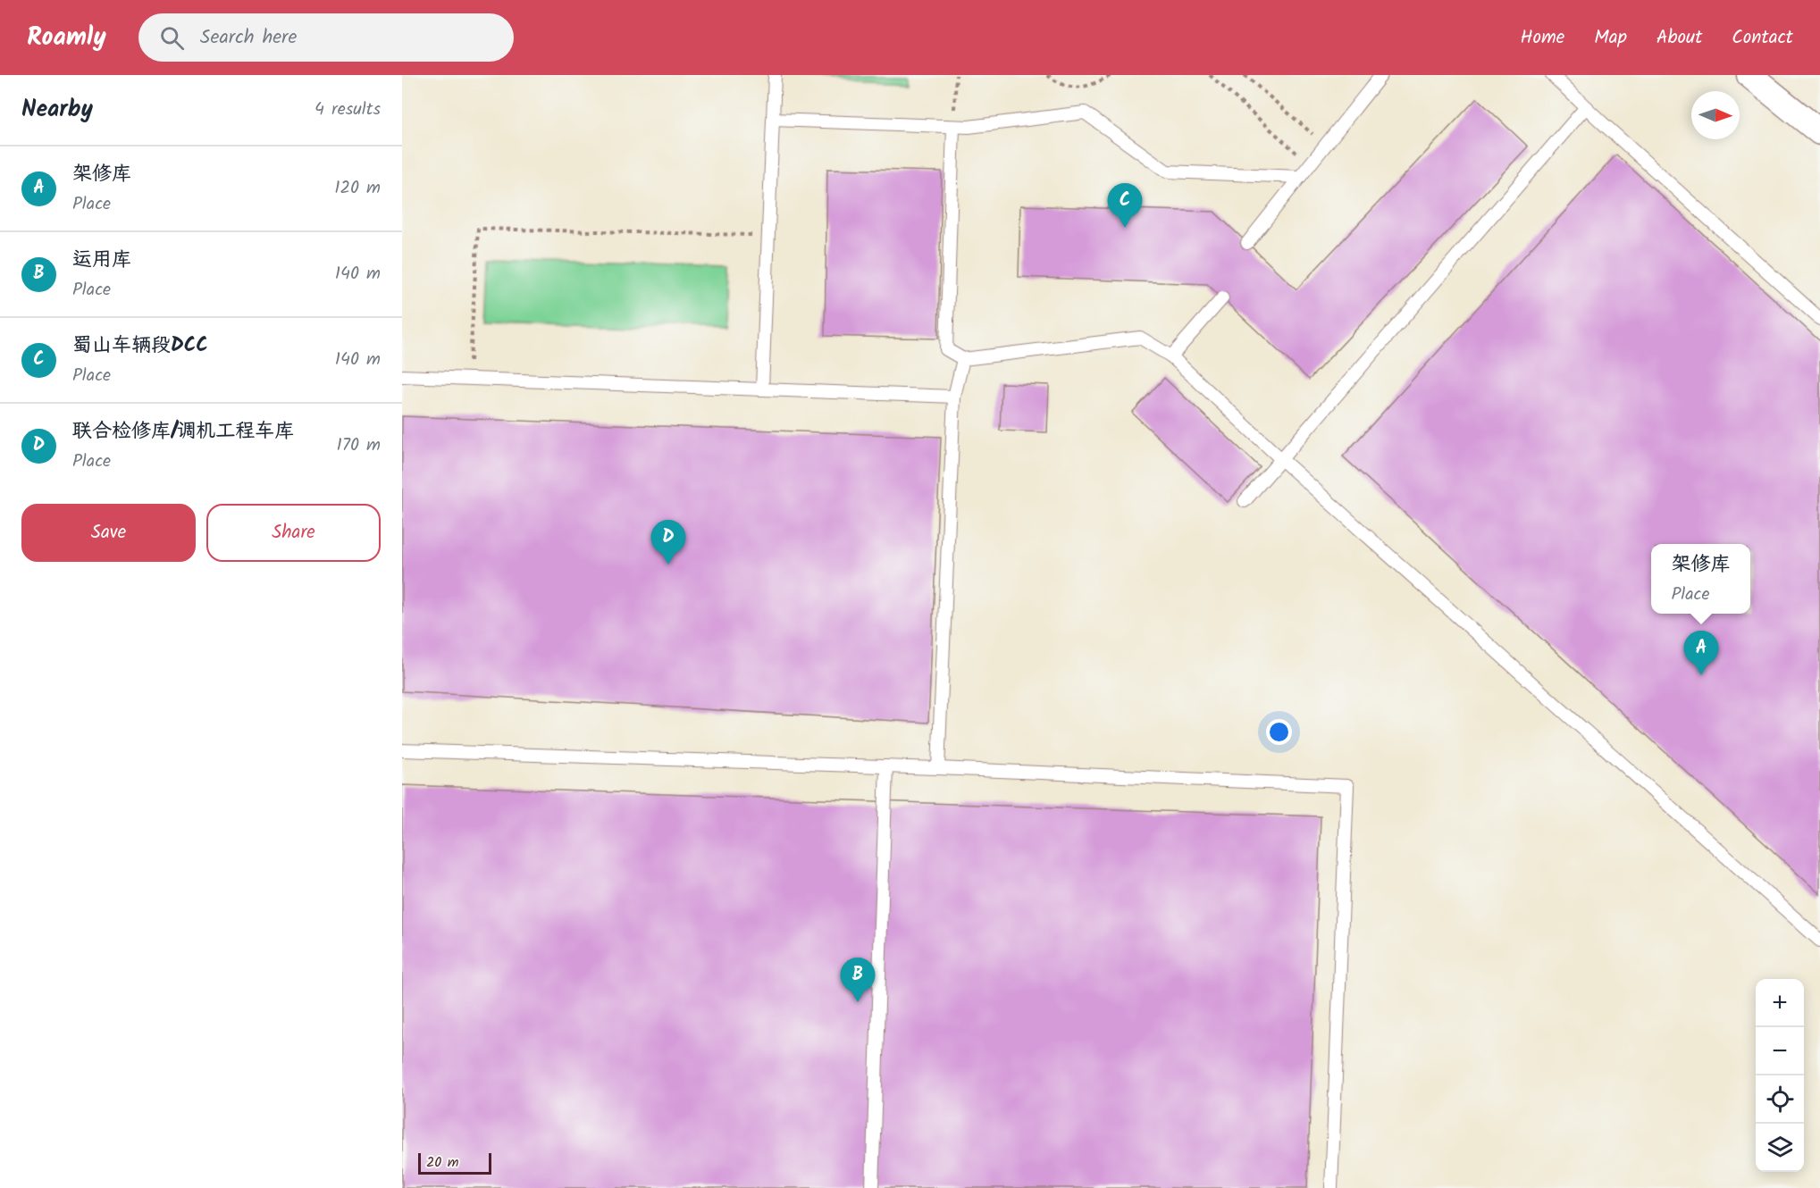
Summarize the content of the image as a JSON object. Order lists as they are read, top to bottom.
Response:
{
  "scale_bar": "20 m",
  "north": "right",
  "page": {
    "header": "Roamly",
    "search": "Search here",
    "nav": [
      "Home",
      "Map",
      "About",
      "Contact"
    ],
    "heading": ["Nearby", "4 results"],
    "list": [
      {
        "mark": "A",
        "name": "架修库",
        "note": "Place",
        "value": "120 m"
      },
      {
        "mark": "B",
        "name": "运用库",
        "note": "Place",
        "value": "140 m"
      },
      {
        "mark": "C",
        "name": "蜀山车辆段DCC",
        "note": "Place",
        "value": "140 m"
      },
      {
        "mark": "D",
        "name": "联合检修库/调机工程车库",
        "note": "Place",
        "value": "170 m"
      }
    ],
    "pins": [
      "C",
      "D",
      "A",
      "B"
    ],
    "buttons": ["Save", "Share"],
    "popup": ["架修库", "Place"],
    "map_buttons": ["+", "−"],
    "scale": "20 m"
  }
}
